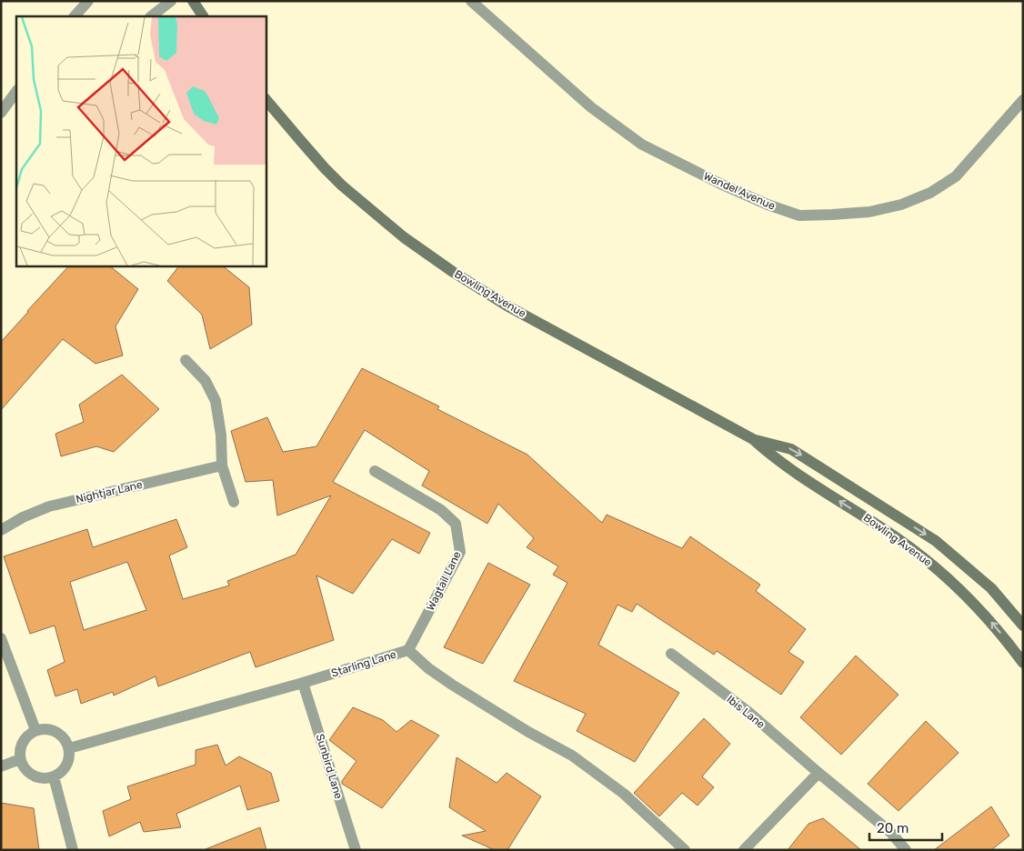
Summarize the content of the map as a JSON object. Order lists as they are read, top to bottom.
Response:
{
  "streets": {
    "main road": ["Bowling Avenue"],
    "street": [
      "Wandel Avenue",
      "Nightjar Lane",
      "Wagtail Lane",
      "Starling Lane",
      "Ibis Lane",
      "Sunbird Lane"
    ]
  },
  "crossings": [
    ["Wagtail Lane", "Starling Lane"],
    ["Starling Lane", "Sunbird Lane"]
  ],
  "scale_bar": "20 m"
}
